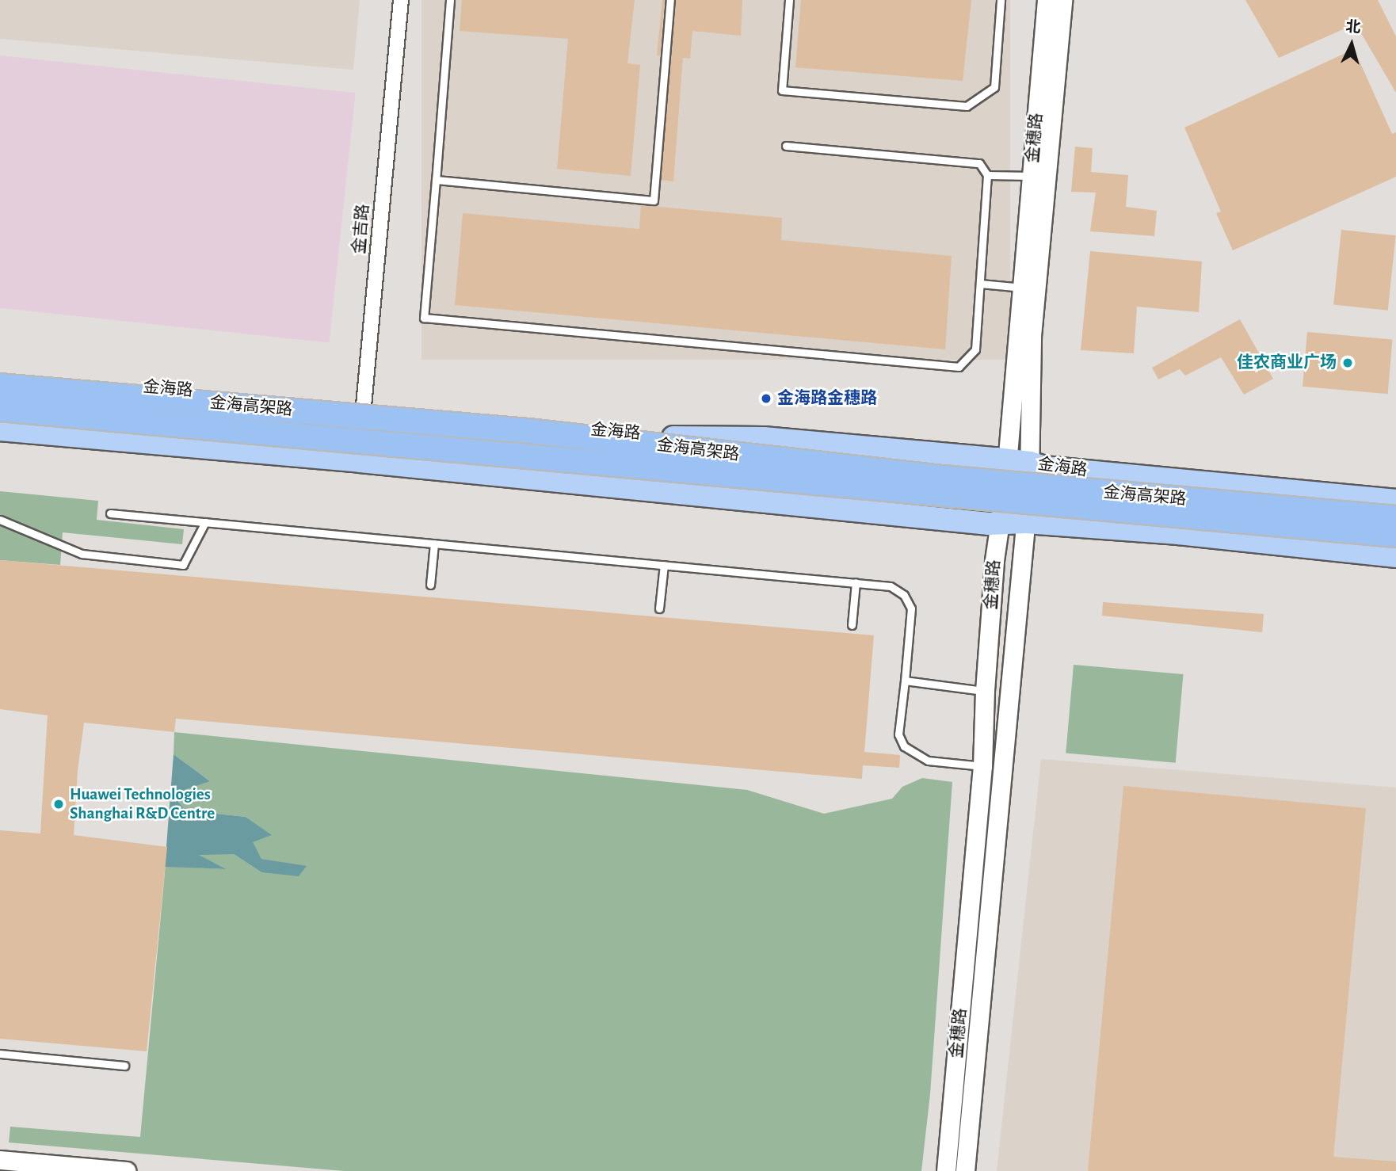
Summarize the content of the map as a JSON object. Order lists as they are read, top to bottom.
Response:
{
  "streets": {
    "highway": ["金海高架路"],
    "main road": ["金海路"],
    "street": ["金穗路", "金吉路"]
  },
  "crossings": [
    ["金穗路", "金海路"],
    ["金吉路", "金海路"]
  ],
  "places": ["佳农商业广场", "金海路金穗路", "Huawei Technologies Shanghai R&D Centre"],
  "north": "top"
}
